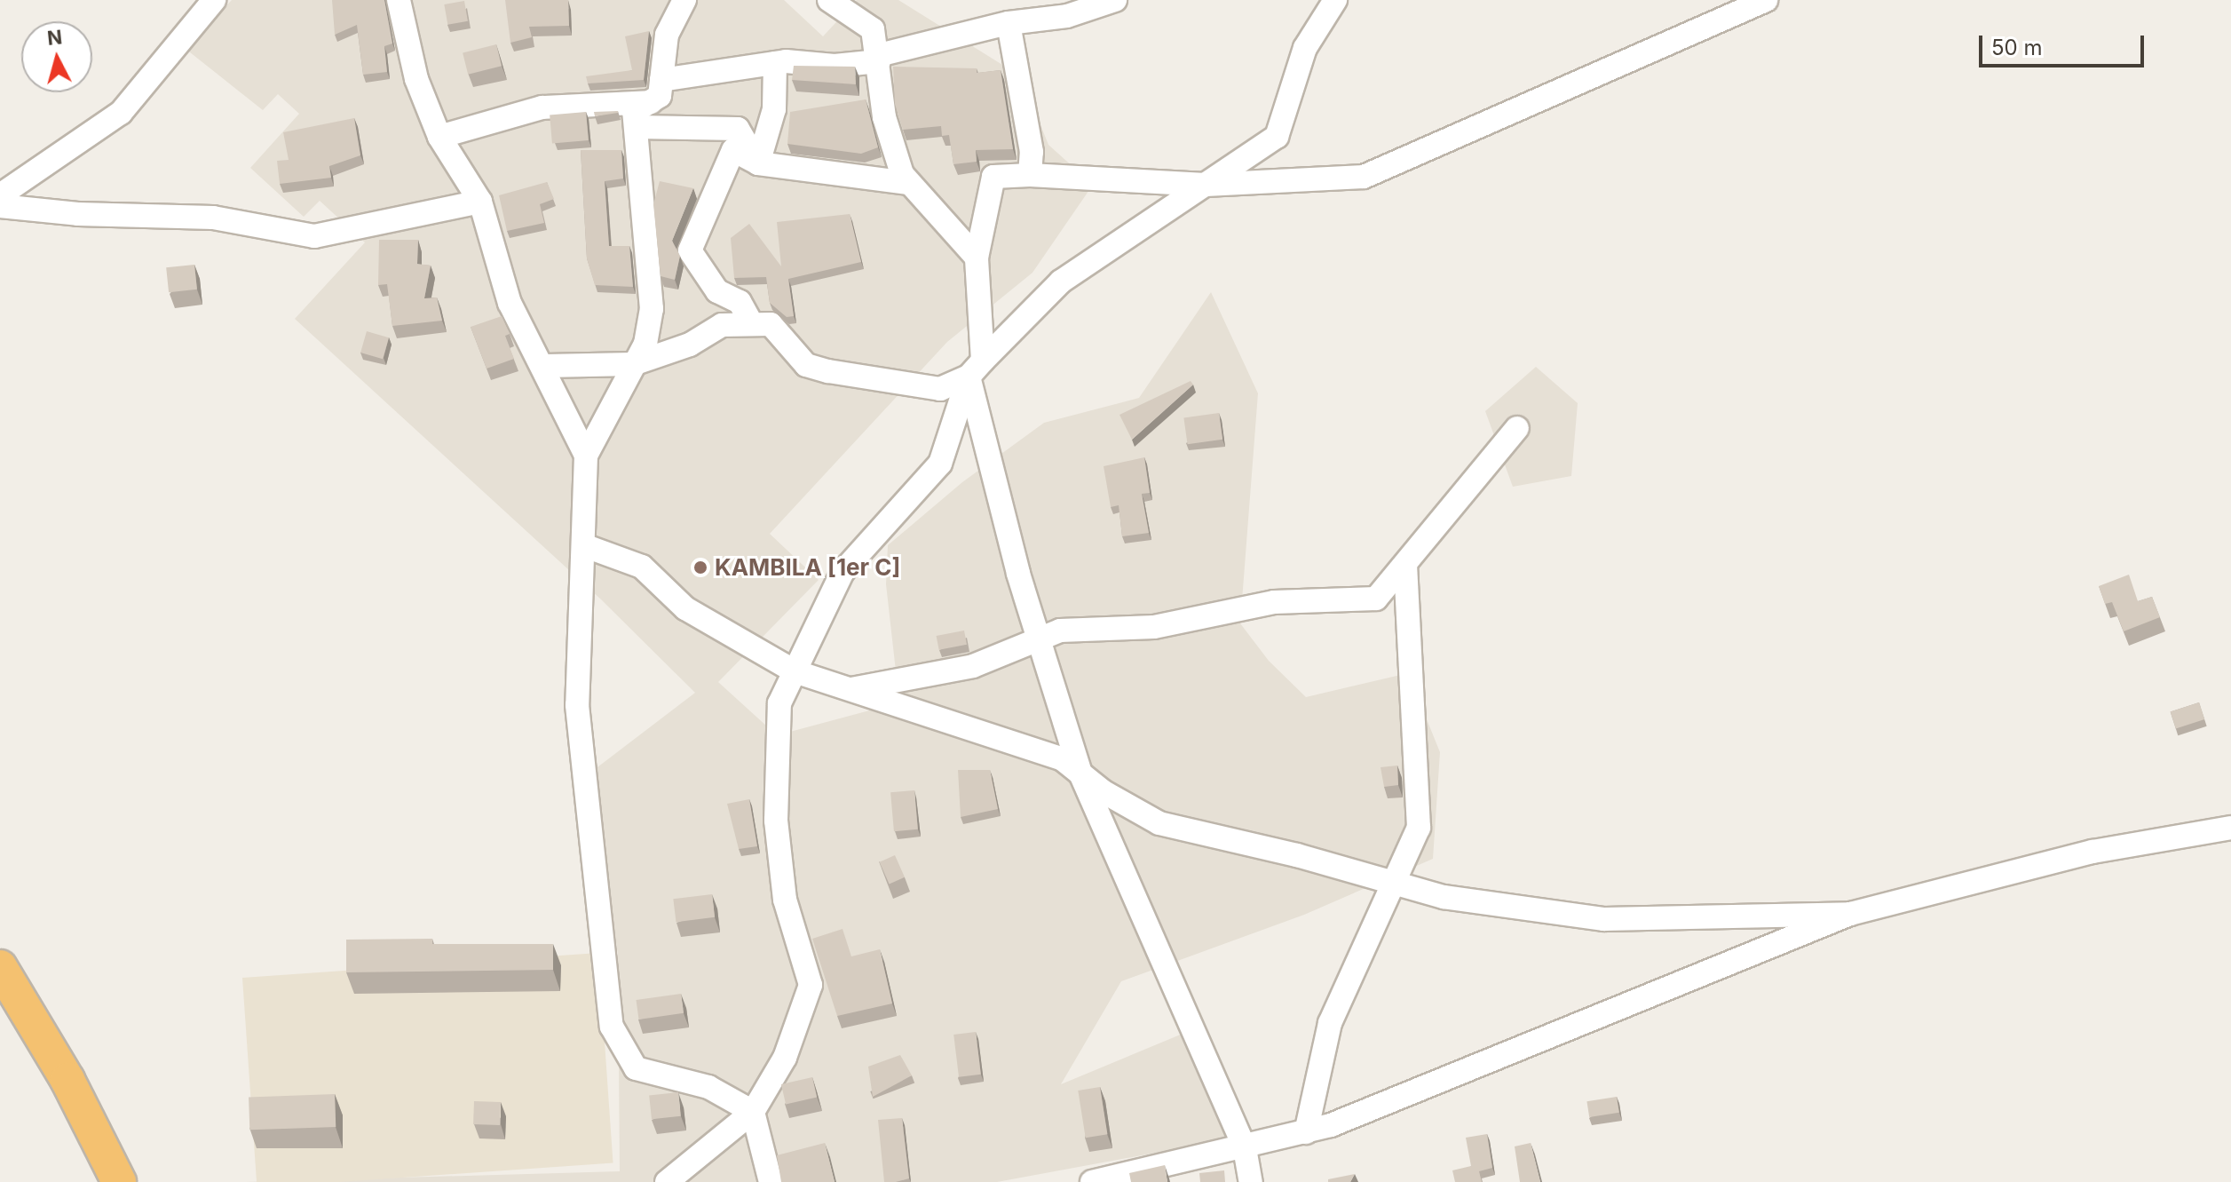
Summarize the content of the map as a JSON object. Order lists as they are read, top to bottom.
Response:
{
  "places": ["KAMBILA [1er C]"],
  "scale_bar": "50 m",
  "north": "top"
}
